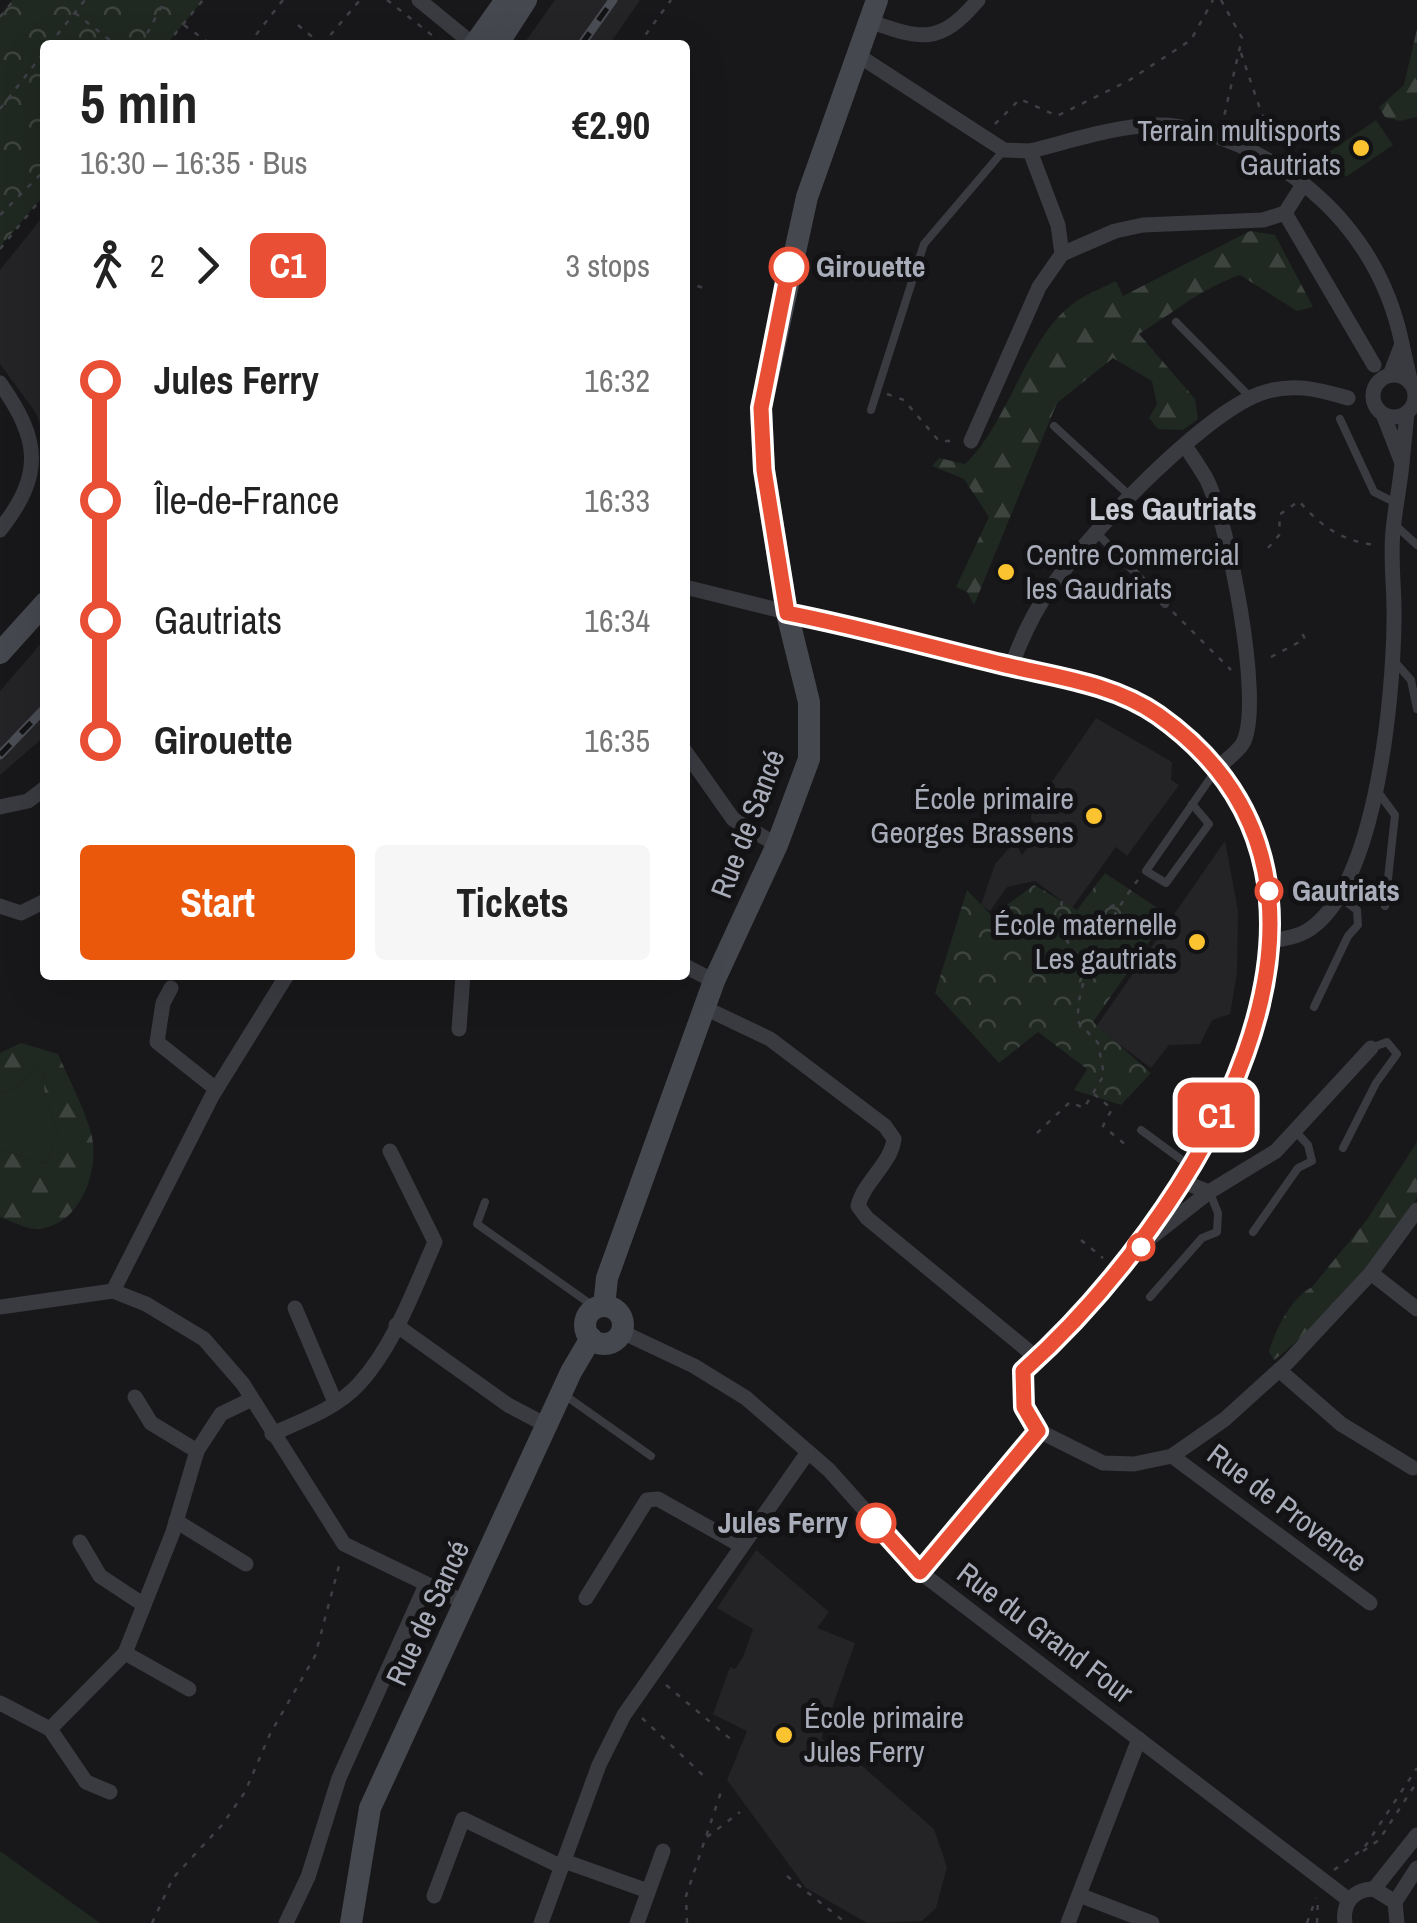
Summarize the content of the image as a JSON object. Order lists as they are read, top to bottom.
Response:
{
  "streets": {
    "street": ["Rue de Sancé", "Rue de Provence", "Rue du Grand Four"]
  },
  "crossings": [
    ["Rue de Sancé", "Rue du Grand Four"]
  ],
  "districts": ["Les Gautriats"],
  "places": [
    "Terrain multisports Gautriats",
    "Girouette",
    "Centre Commercial les Gaudriats",
    "École primaire Georges Brassens",
    "Gautriats",
    "École maternelle Les gautriats",
    "Jules Ferry",
    "École primaire Jules Ferry"
  ],
  "lines": ["bus line C1"],
  "page": {
    "on_map": "C1",
    "heading": ["5 min", "16:30 – 16:35 · Bus", "€2.90"],
    "legs": ["2", "C1", "3 stops"],
    "list": [
      {
        "name": "Jules Ferry",
        "value": "16:32"
      },
      {
        "name": "Île-de-France",
        "value": "16:33"
      },
      {
        "name": "Gautriats",
        "value": "16:34"
      },
      {
        "name": "Girouette",
        "value": "16:35"
      }
    ],
    "buttons": ["Start", "Tickets"]
  }
}
